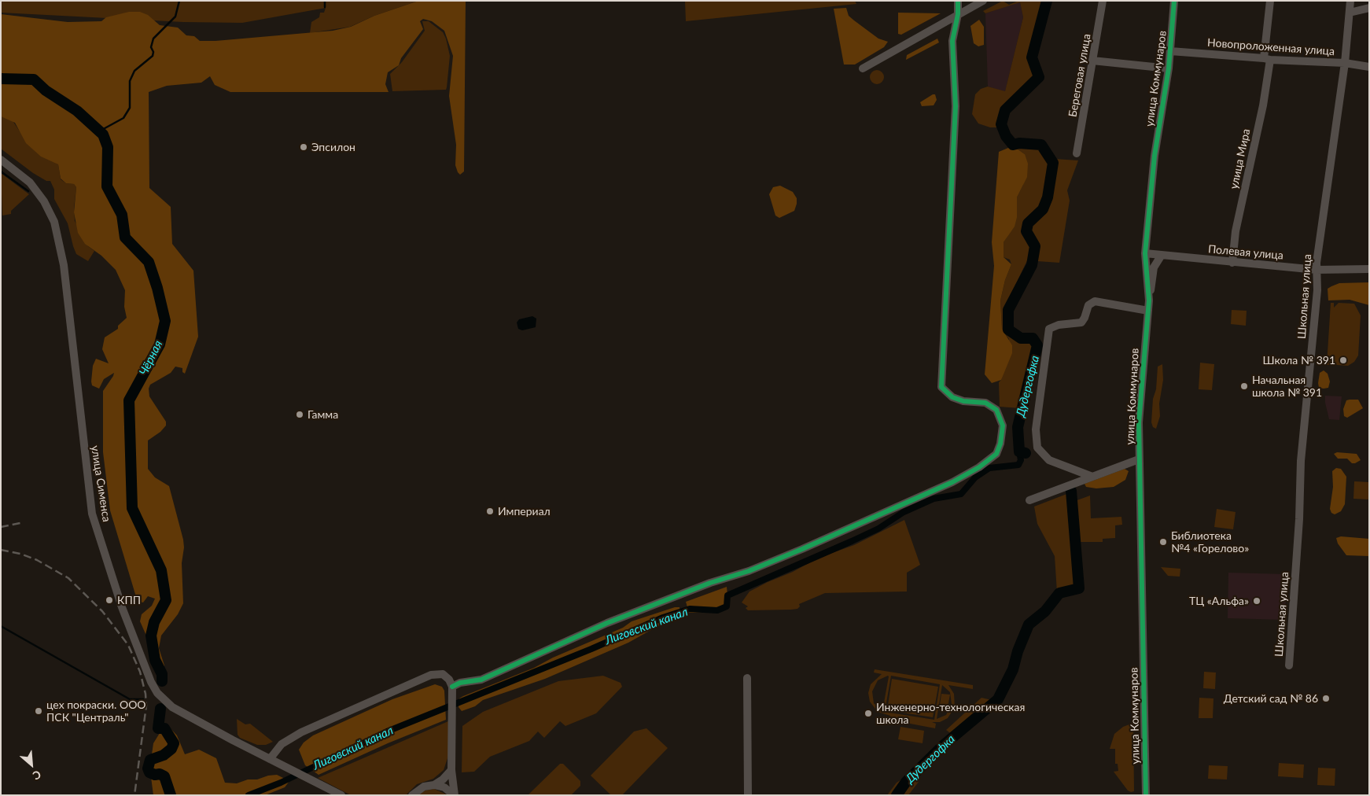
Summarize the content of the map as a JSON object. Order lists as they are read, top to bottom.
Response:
{
  "streets": {
    "street": [
      "Новопроложенная улица",
      "Береговая улица",
      "улица Коммунаров",
      "улица Мира",
      "Полевая улица",
      "Школьная улица",
      "улица Сименса"
    ]
  },
  "crossings": [
    ["Новопроложенная улица", "улица Коммунаров"],
    ["Новопроложенная улица", "улица Мира"],
    ["Новопроложенная улица", "Школьная улица"],
    ["улица Коммунаров", "Полевая улица"],
    ["улица Мира", "Полевая улица"],
    ["Полевая улица", "Школьная улица"]
  ],
  "water": ["Чёрная", "Дудергофка", "Лиговский канал"],
  "places": [
    "Эпсилон",
    "Школа № 391",
    "Начальная школа № 391",
    "Гамма",
    "Империал",
    "Библиотека №4 «Горелово»",
    "КПП",
    "ТЦ «Альфа»",
    "Детский сад № 86",
    "цех покраски. ООО ПСК \"Централь\"",
    "Инженерно-технологическая школа"
  ],
  "north": "bottom right"
}
